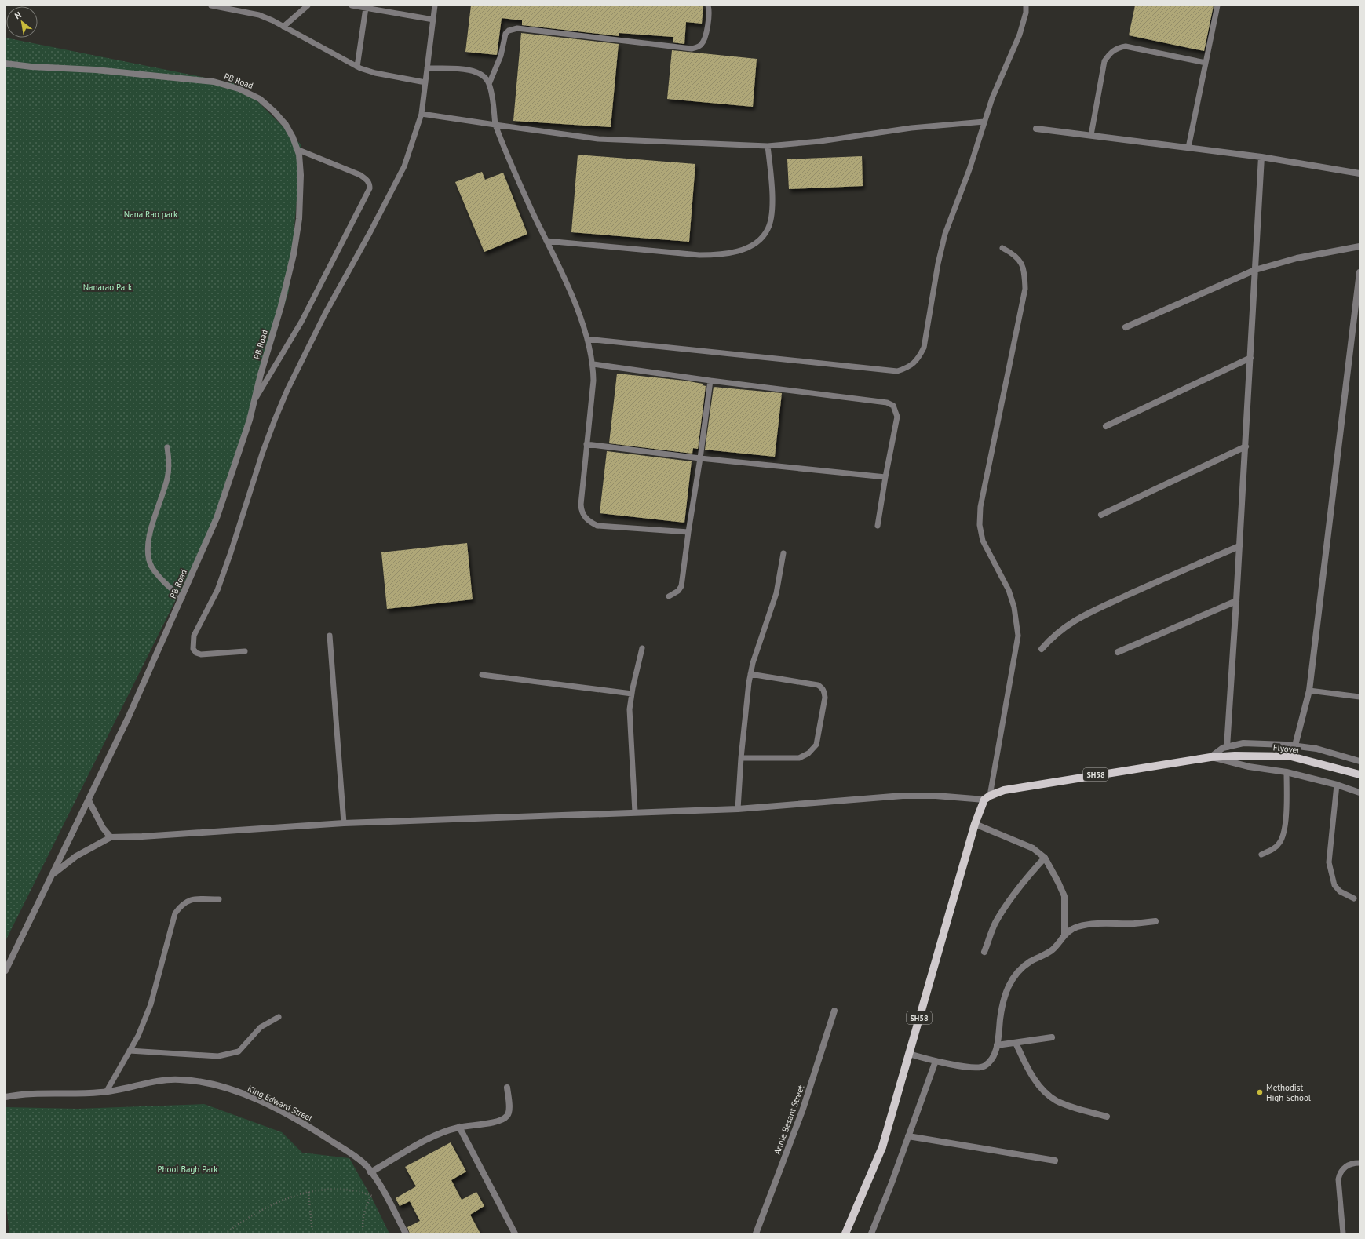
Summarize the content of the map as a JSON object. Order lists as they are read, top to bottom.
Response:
{
  "streets": {
    "main road": ["Flyover", "SH58"],
    "street": ["PB Road", "King Edward Street", "Annie Besant Street"]
  },
  "crossings": [
    ["Flyover", "SH58"]
  ],
  "parks": ["Nana Rao park", "Nanarao Park", "Phool Bagh Park"],
  "places": ["Methodist High School"],
  "north": "top left"
}
